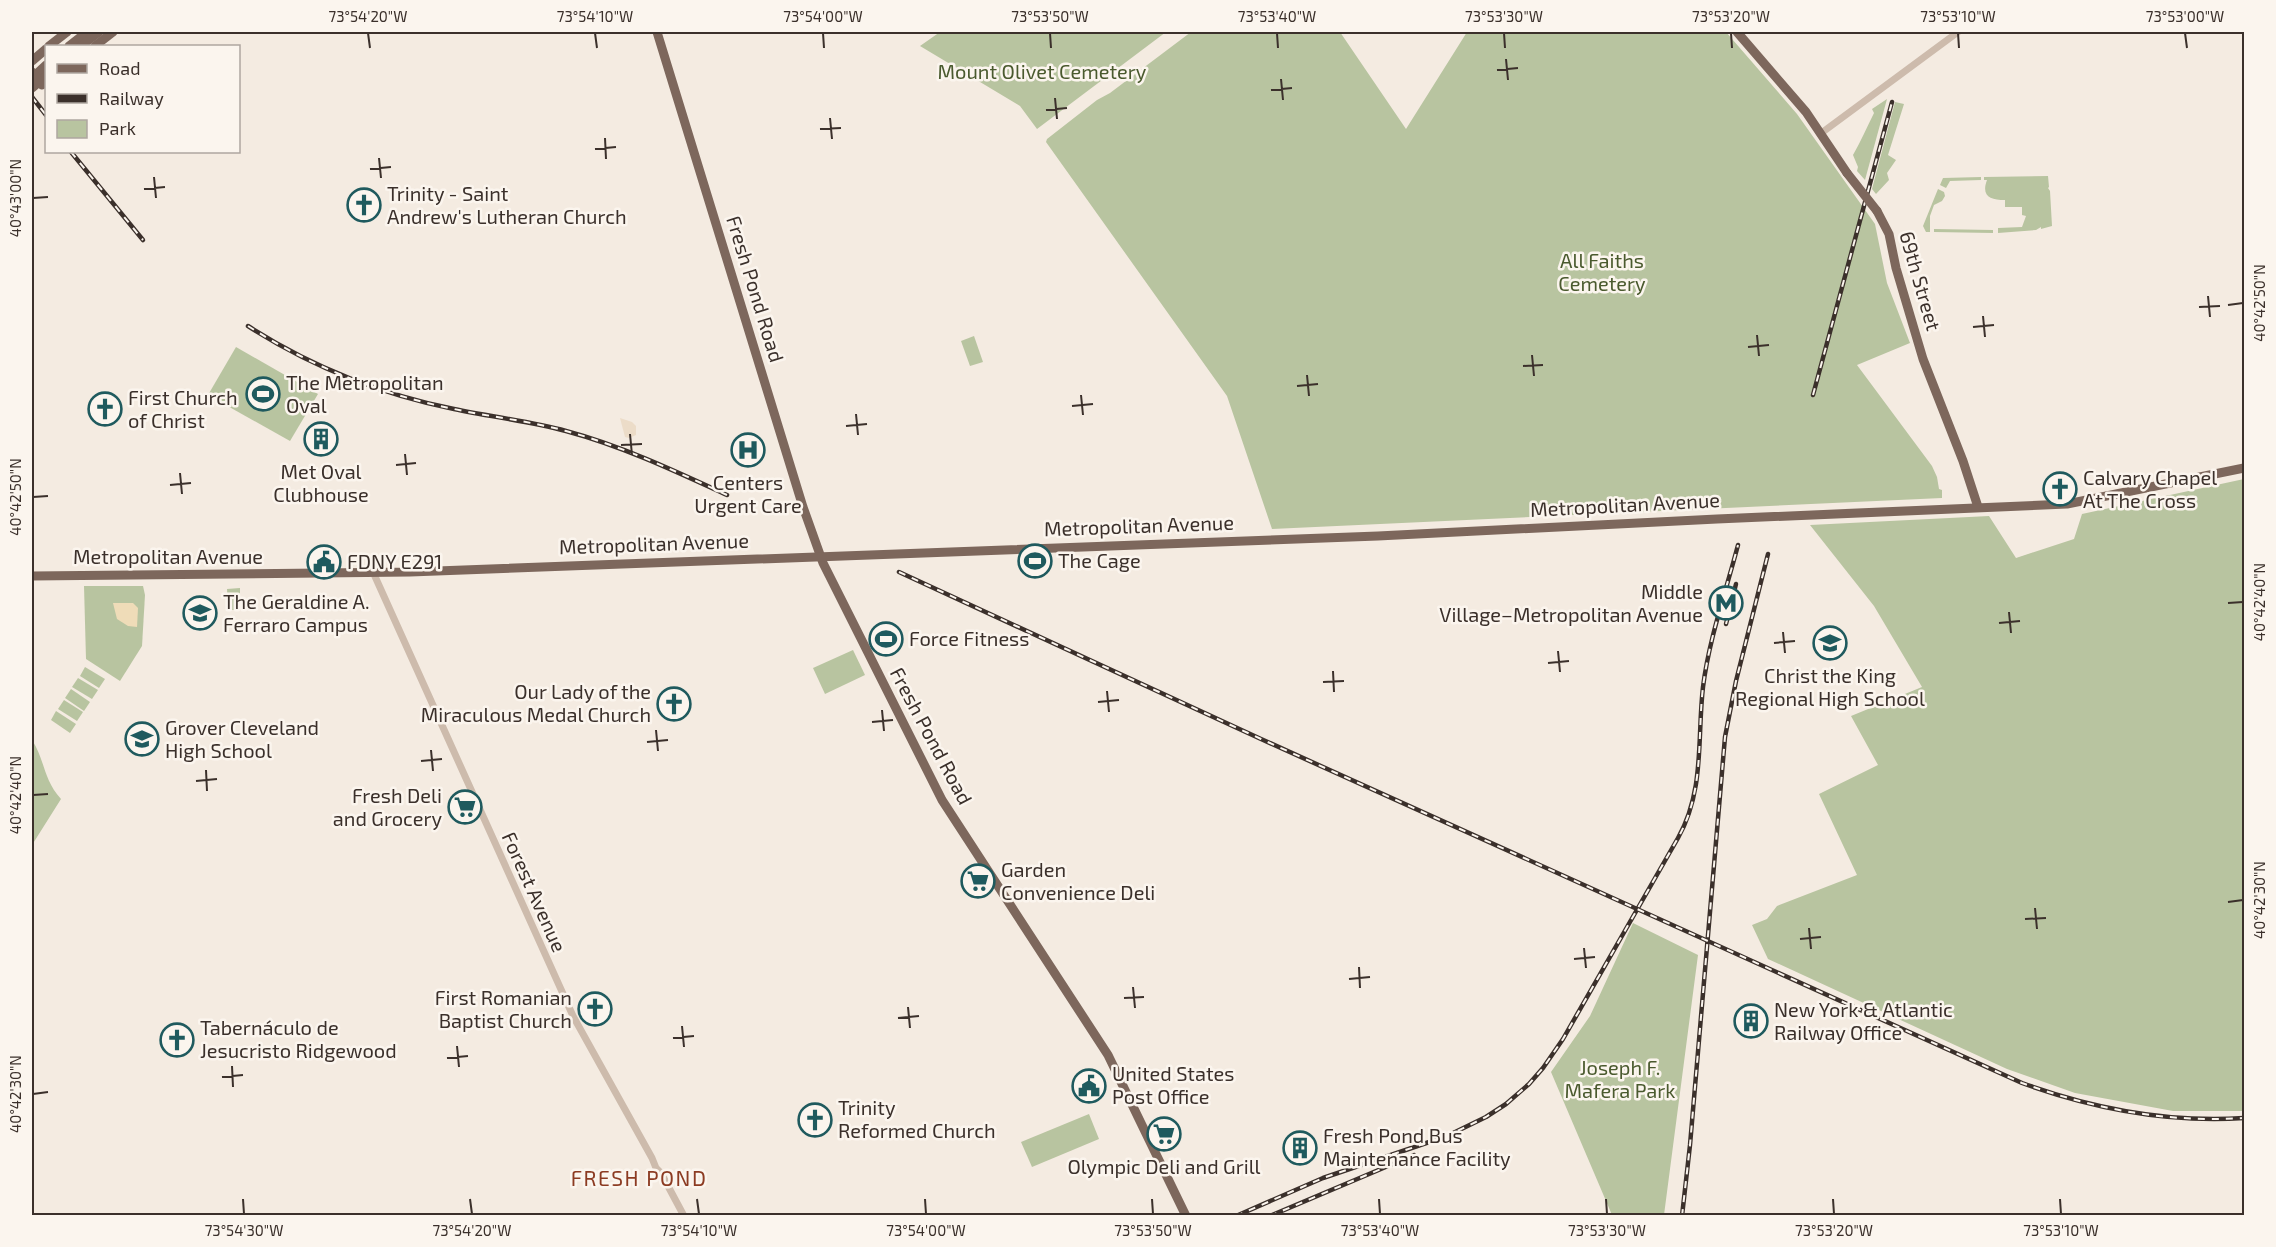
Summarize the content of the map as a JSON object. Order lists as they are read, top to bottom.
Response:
{
  "streets": {
    "main road": ["69th Street", "Fresh Pond Road", "Metropolitan Avenue"],
    "street": ["Forest Avenue"]
  },
  "crossings": [
    ["69th Street", "Metropolitan Avenue"],
    ["Fresh Pond Road", "Metropolitan Avenue"],
    ["Metropolitan Avenue", "Forest Avenue"]
  ],
  "districts": ["FRESH POND"],
  "parks": ["Mount Olivet Cemetery", "All Faiths Cemetery", "Joseph F. Mafera Park"],
  "places": {
    "church": [
      "Trinity - Saint Andrew's Lutheran Church",
      "First Church of Christ",
      "Calvary Chapel At The Cross",
      "Our Lady of the Miraculous Medal Church",
      "First Romanian Baptist Church",
      "Tabernáculo de Jesucristo Ridgewood",
      "Trinity Reformed Church"
    ],
    "sports": ["The Metropolitan Oval", "The Cage", "Force Fitness"],
    "building": ["Met Oval Clubhouse", "New York & Atlantic Railway Office", "Fresh Pond Bus Maintenance Facility"],
    "hospital": ["Centers Urgent Care"],
    "public building": ["FDNY E291", "United States Post Office"],
    "metro station": ["Middle Village–Metropolitan Avenue"],
    "school or university": ["The Geraldine A. Ferraro Campus", "Christ the King Regional High School", "Grover Cleveland High School"],
    "supermarket": ["Fresh Deli and Grocery", "Garden Convenience Deli", "Olympic Deli and Grill"]
  },
  "legend": ["Road", "Railway", "Park"],
  "coordinates": [
    "73°54'20\"W",
    "73°54'10\"W",
    "73°54'00\"W",
    "73°53'50\"W",
    "73°53'40\"W",
    "73°53'30\"W",
    "73°53'20\"W",
    "73°53'10\"W",
    "73°53'00\"W",
    "40°43'00\"N",
    "40°42'50\"N",
    "40°42'40\"N",
    "40°42'30\"N",
    "73°54'30\"W"
  ]
}
